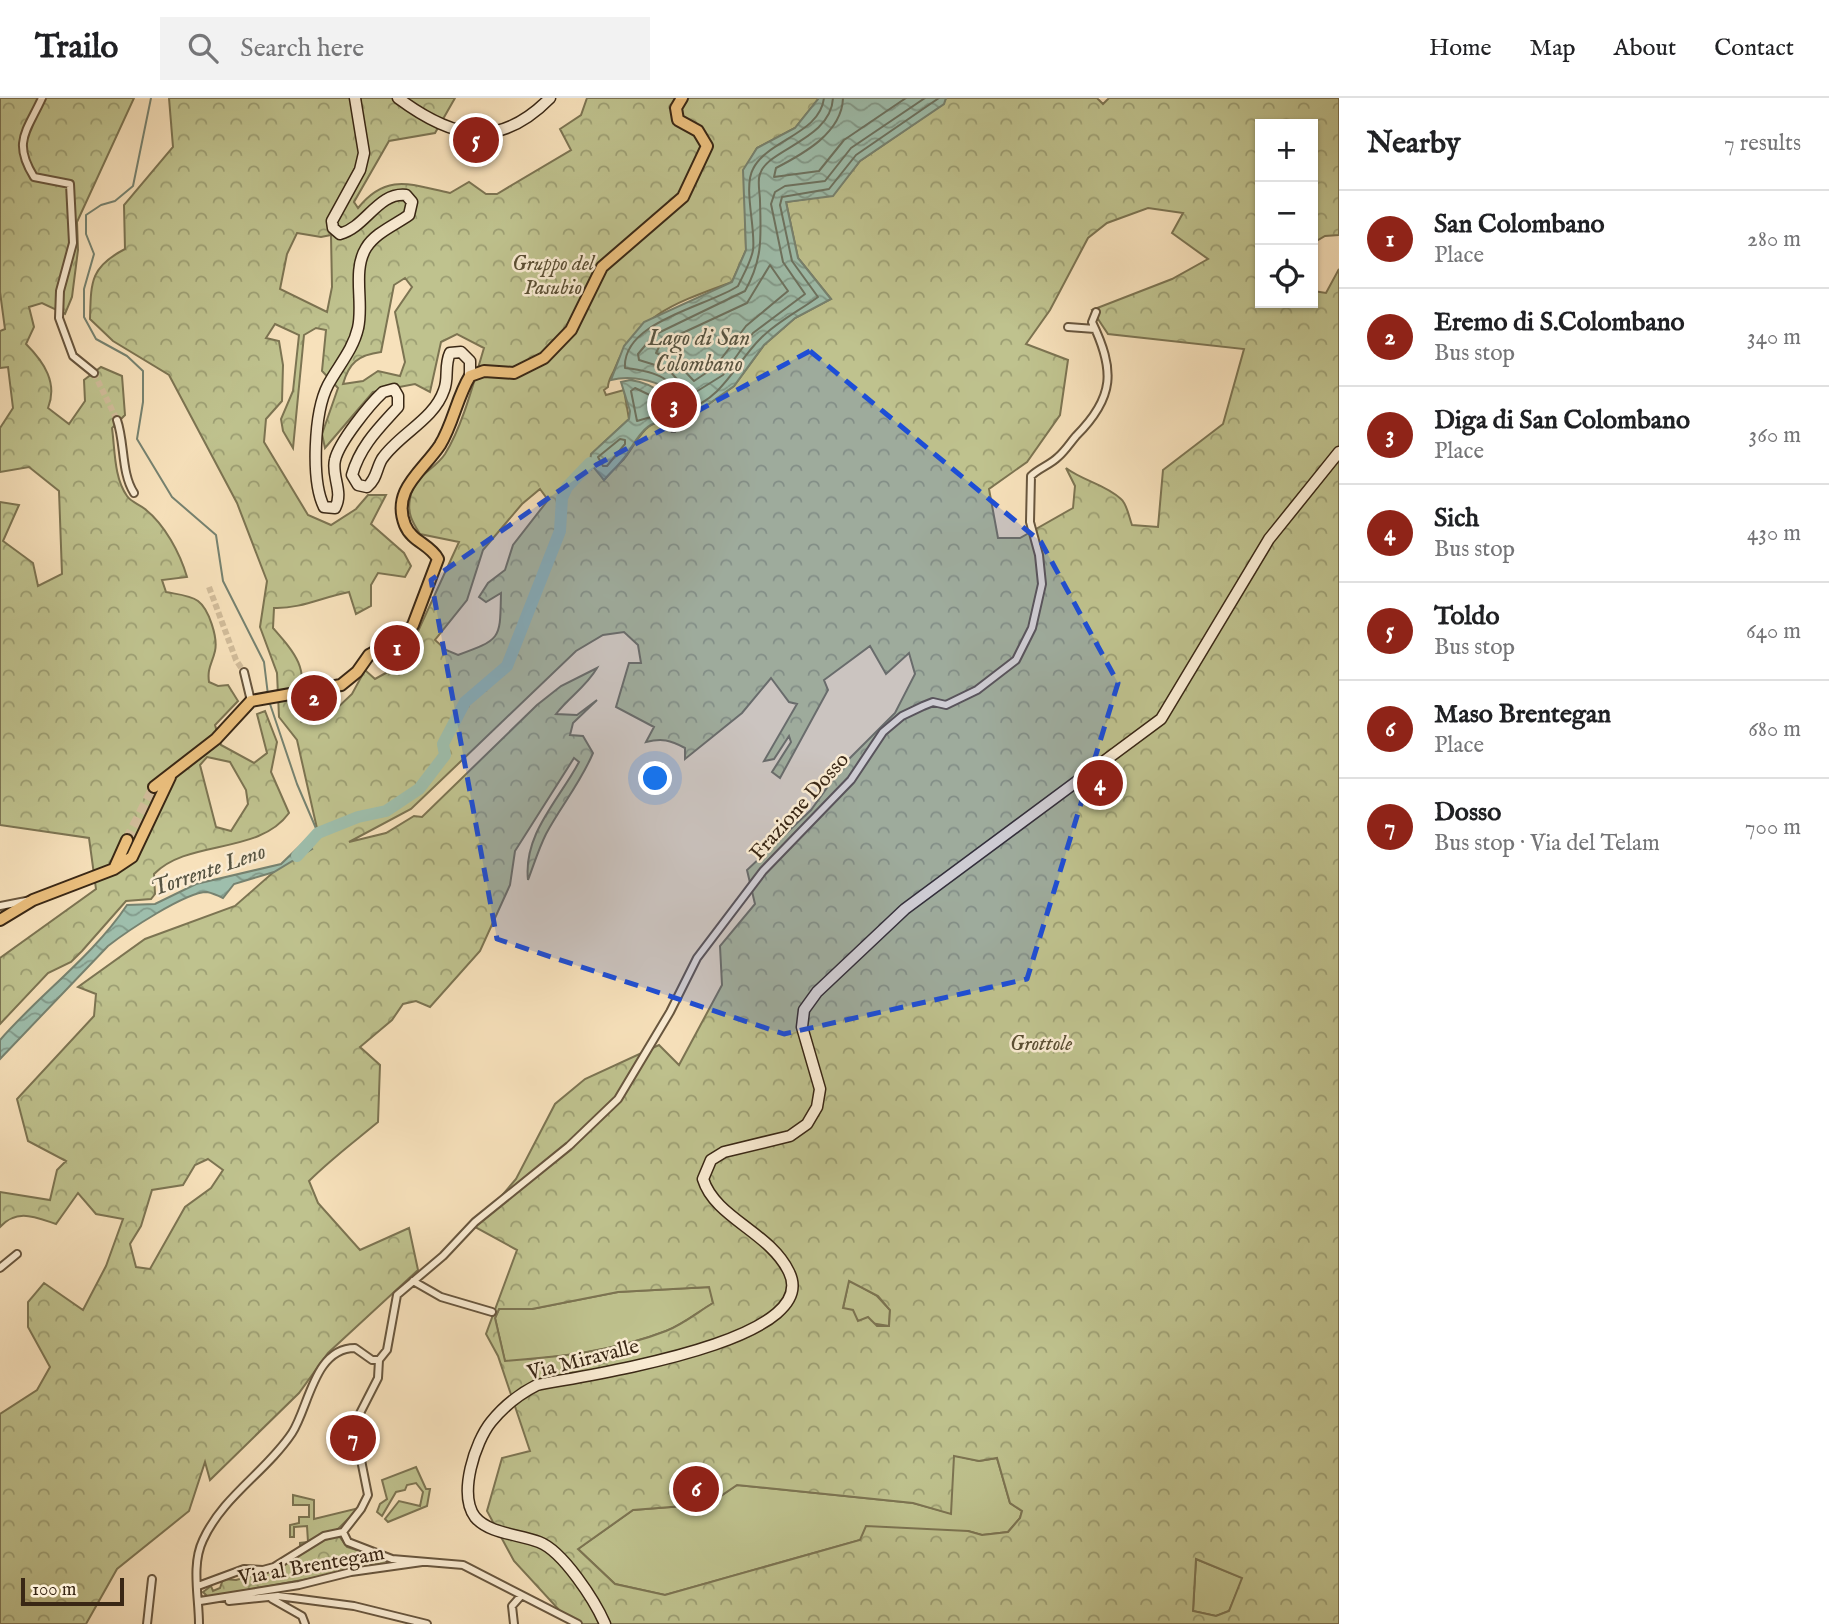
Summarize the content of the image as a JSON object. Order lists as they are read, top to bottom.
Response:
{
  "streets": {
    "street": ["Frazione Dosso", "Via Miravalle", "Via al Brentegam"]
  },
  "water": ["Lago di San Colombano", "Torrente Leno"],
  "parks": ["Gruppo del Pasubio", "Grottole"],
  "scale_bar": "100 m",
  "page": {
    "header": "Trailo",
    "search": "Search here",
    "nav": [
      "Home",
      "Map",
      "About",
      "Contact"
    ],
    "heading": ["Nearby", "7 results"],
    "pins": [
      "5",
      "3",
      "1",
      "2",
      "4",
      "7",
      "6"
    ],
    "map_buttons": ["+", "−"],
    "list": [
      {
        "mark": "1",
        "name": "San Colombano",
        "note": "Place",
        "value": "280 m"
      },
      {
        "mark": "2",
        "name": "Eremo di S.Colombano",
        "note": "Bus stop",
        "value": "340 m"
      },
      {
        "mark": "3",
        "name": "Diga di San Colombano",
        "note": "Place",
        "value": "360 m"
      },
      {
        "mark": "4",
        "name": "Sich",
        "note": "Bus stop",
        "value": "430 m"
      },
      {
        "mark": "5",
        "name": "Toldo",
        "note": "Bus stop",
        "value": "640 m"
      },
      {
        "mark": "6",
        "name": "Maso Brentegan",
        "note": "Place",
        "value": "680 m"
      },
      {
        "mark": "7",
        "name": "Dosso",
        "note": "Bus stop · Via del Telam",
        "value": "700 m"
      }
    ],
    "scale": "100 m"
  }
}
